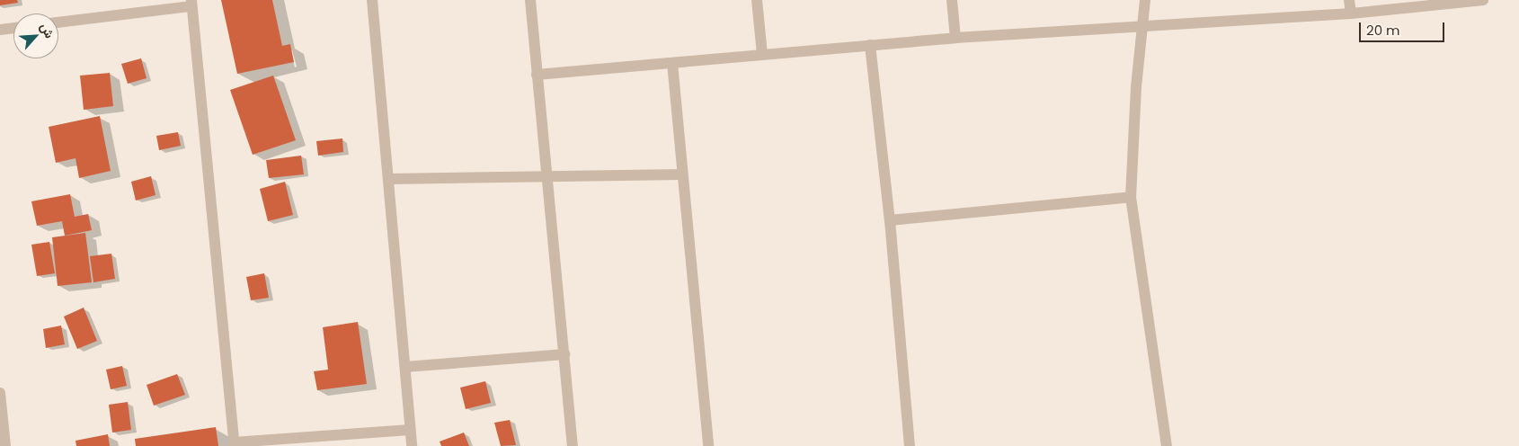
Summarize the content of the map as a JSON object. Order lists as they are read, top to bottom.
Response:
{
  "scale_bar": "20 m",
  "north": "top right"
}
